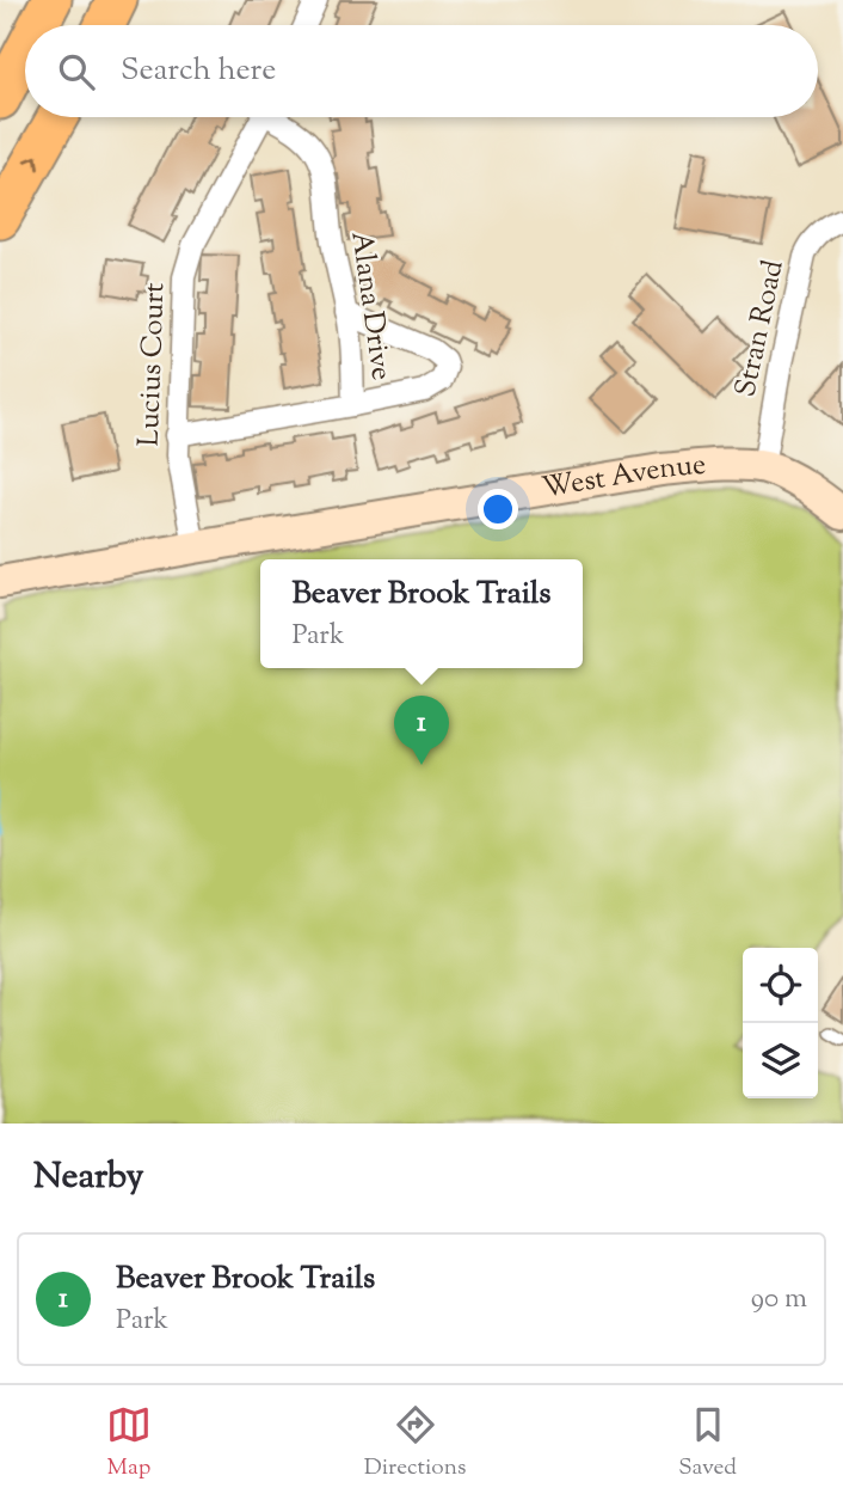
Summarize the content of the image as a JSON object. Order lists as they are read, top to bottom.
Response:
{
  "streets": {
    "street": [
      "Alana Drive",
      "Stran Road",
      "Lucius Court",
      "West Avenue"
    ]
  },
  "crossings": [
    ["Alana Drive", "Lucius Court"],
    ["Stran Road", "West Avenue"],
    ["Lucius Court", "West Avenue"]
  ],
  "page": {
    "search": "Search here",
    "popup": ["Beaver Brook Trails", "Park"],
    "pins": "1",
    "heading": "Nearby",
    "list": [
      {
        "mark": "1",
        "name": "Beaver Brook Trails",
        "note": "Park",
        "value": "90 m"
      }
    ],
    "nav": ["Map", "Directions", "Saved"]
  }
}
